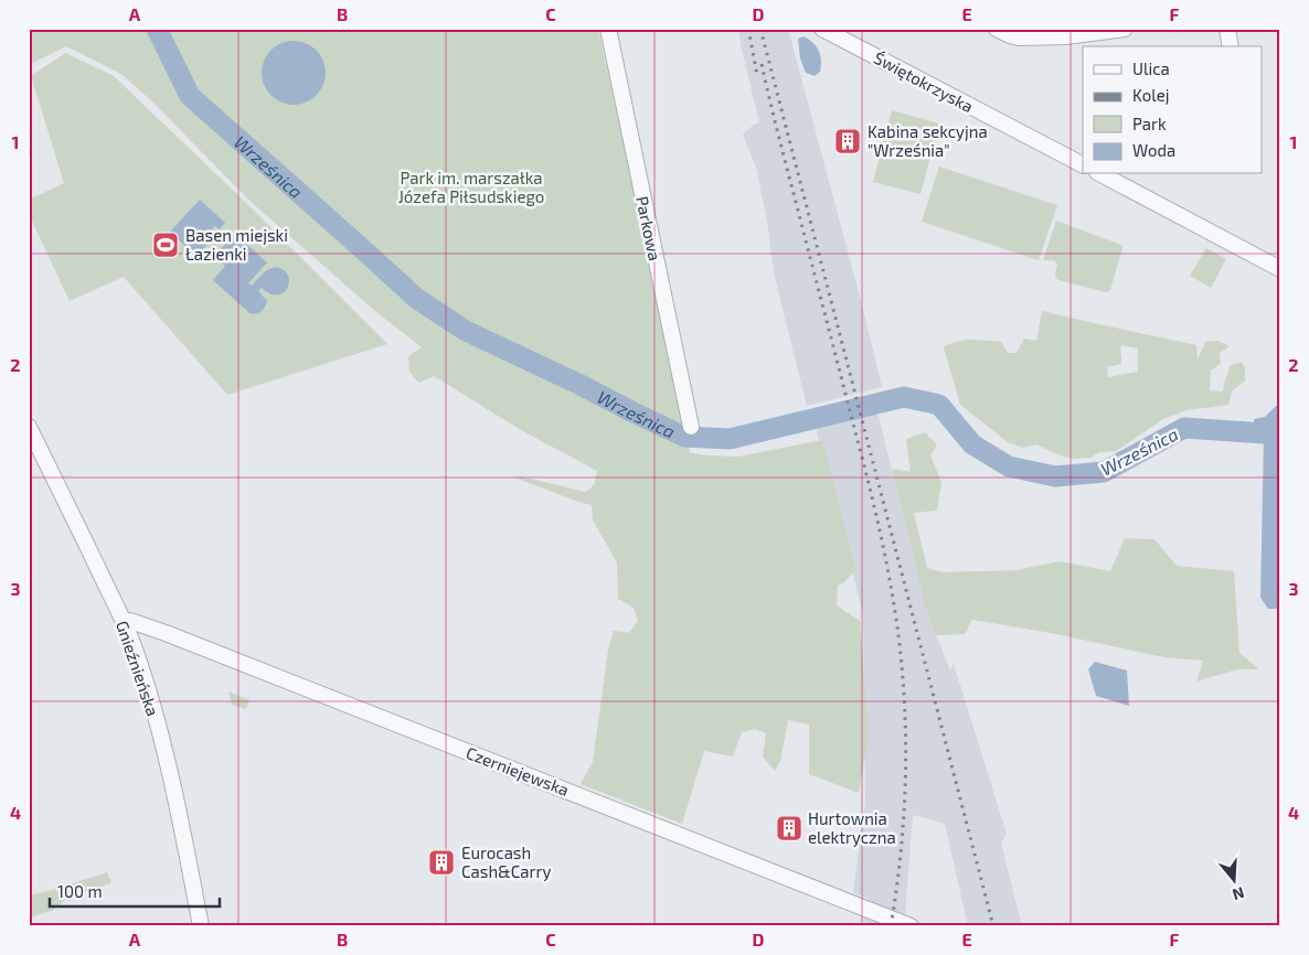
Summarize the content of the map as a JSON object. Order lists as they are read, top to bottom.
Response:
{
  "streets": {
    "street": [
      "Świętokrzyska",
      "Parkowa",
      "Gnieźnieńska",
      "Czerniejewska"
    ]
  },
  "crossings": [
    ["Gnieźnieńska", "Czerniejewska"]
  ],
  "water": ["Wrześnica"],
  "parks": ["Park im. marszałka Józefa Piłsudskiego"],
  "places": {
    "building": ["Kabina sekcyjna \"Września\"", "Hurtownia elektryczna", "Eurocash Cash&Carry"],
    "sports": ["Basen miejski Łazienki"]
  },
  "legend": [
    "Ulica",
    "Kolej",
    "Park",
    "Woda"
  ],
  "scale_bar": "100 m",
  "north": "bottom",
  "grid": {
    "columns": [
      "A",
      "B",
      "C",
      "D",
      "E",
      "F"
    ],
    "rows": [
      "1",
      "2",
      "3",
      "4"
    ]
  }
}
